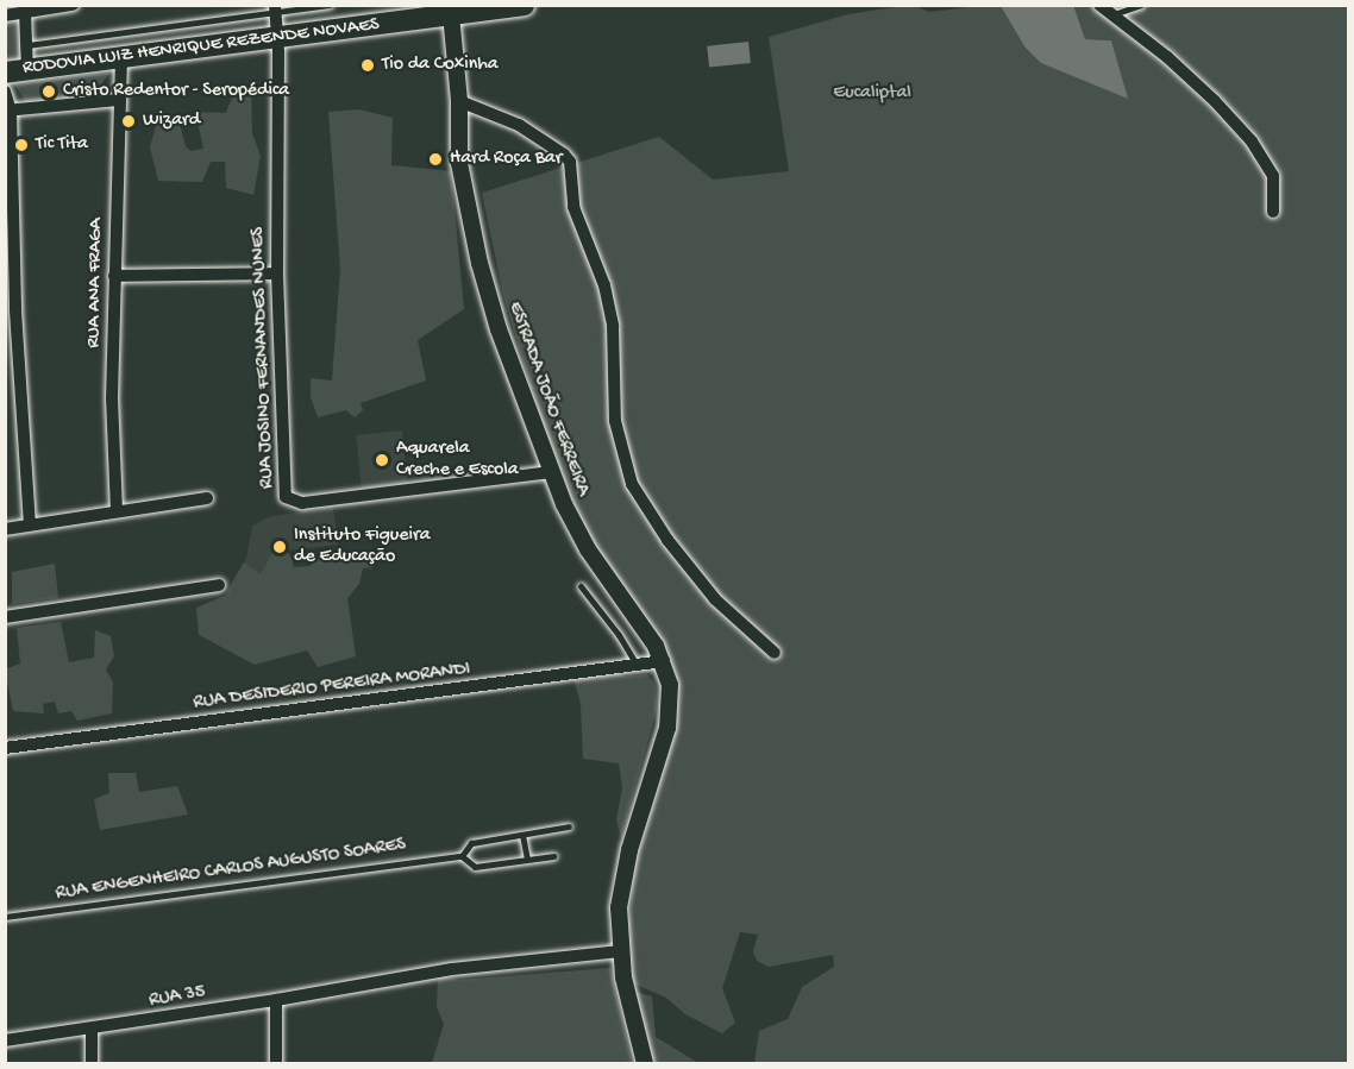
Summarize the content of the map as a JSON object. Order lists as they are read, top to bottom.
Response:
{
  "streets": {
    "highway": ["RODOVIA LUIZ HENRIQUE REZENDE NOVAES"],
    "street": [
      "RUA ANA FRAGA",
      "RUA JOSINO FERNANDES NUNES",
      "ESTRADA JOÃO FERREIRA",
      "RUA DESIDERIO PEREIRA MORANDI",
      "RUA 35"
    ],
    "lane": ["RUA ENGENHEIRO CARLOS AUGUSTO SOARES"]
  },
  "crossings": [
    ["RODOVIA LUIZ HENRIQUE REZENDE NOVAES", "RUA ANA FRAGA"],
    ["RODOVIA LUIZ HENRIQUE REZENDE NOVAES", "RUA JOSINO FERNANDES NUNES"],
    ["RODOVIA LUIZ HENRIQUE REZENDE NOVAES", "ESTRADA JOÃO FERREIRA"],
    ["RUA JOSINO FERNANDES NUNES", "ESTRADA JOÃO FERREIRA"],
    ["ESTRADA JOÃO FERREIRA", "RUA DESIDERIO PEREIRA MORANDI"],
    ["ESTRADA JOÃO FERREIRA", "RUA 35"]
  ],
  "parks": ["Eucaliptal"],
  "places": [
    "Tio da Coxinha",
    "Cristo Redentor - Seropédica",
    "Wizard",
    "Tic Tita",
    "Hard Roça Bar",
    "Aquarela Creche e Escola",
    "Instituto Figueira de Educação"
  ]
}
